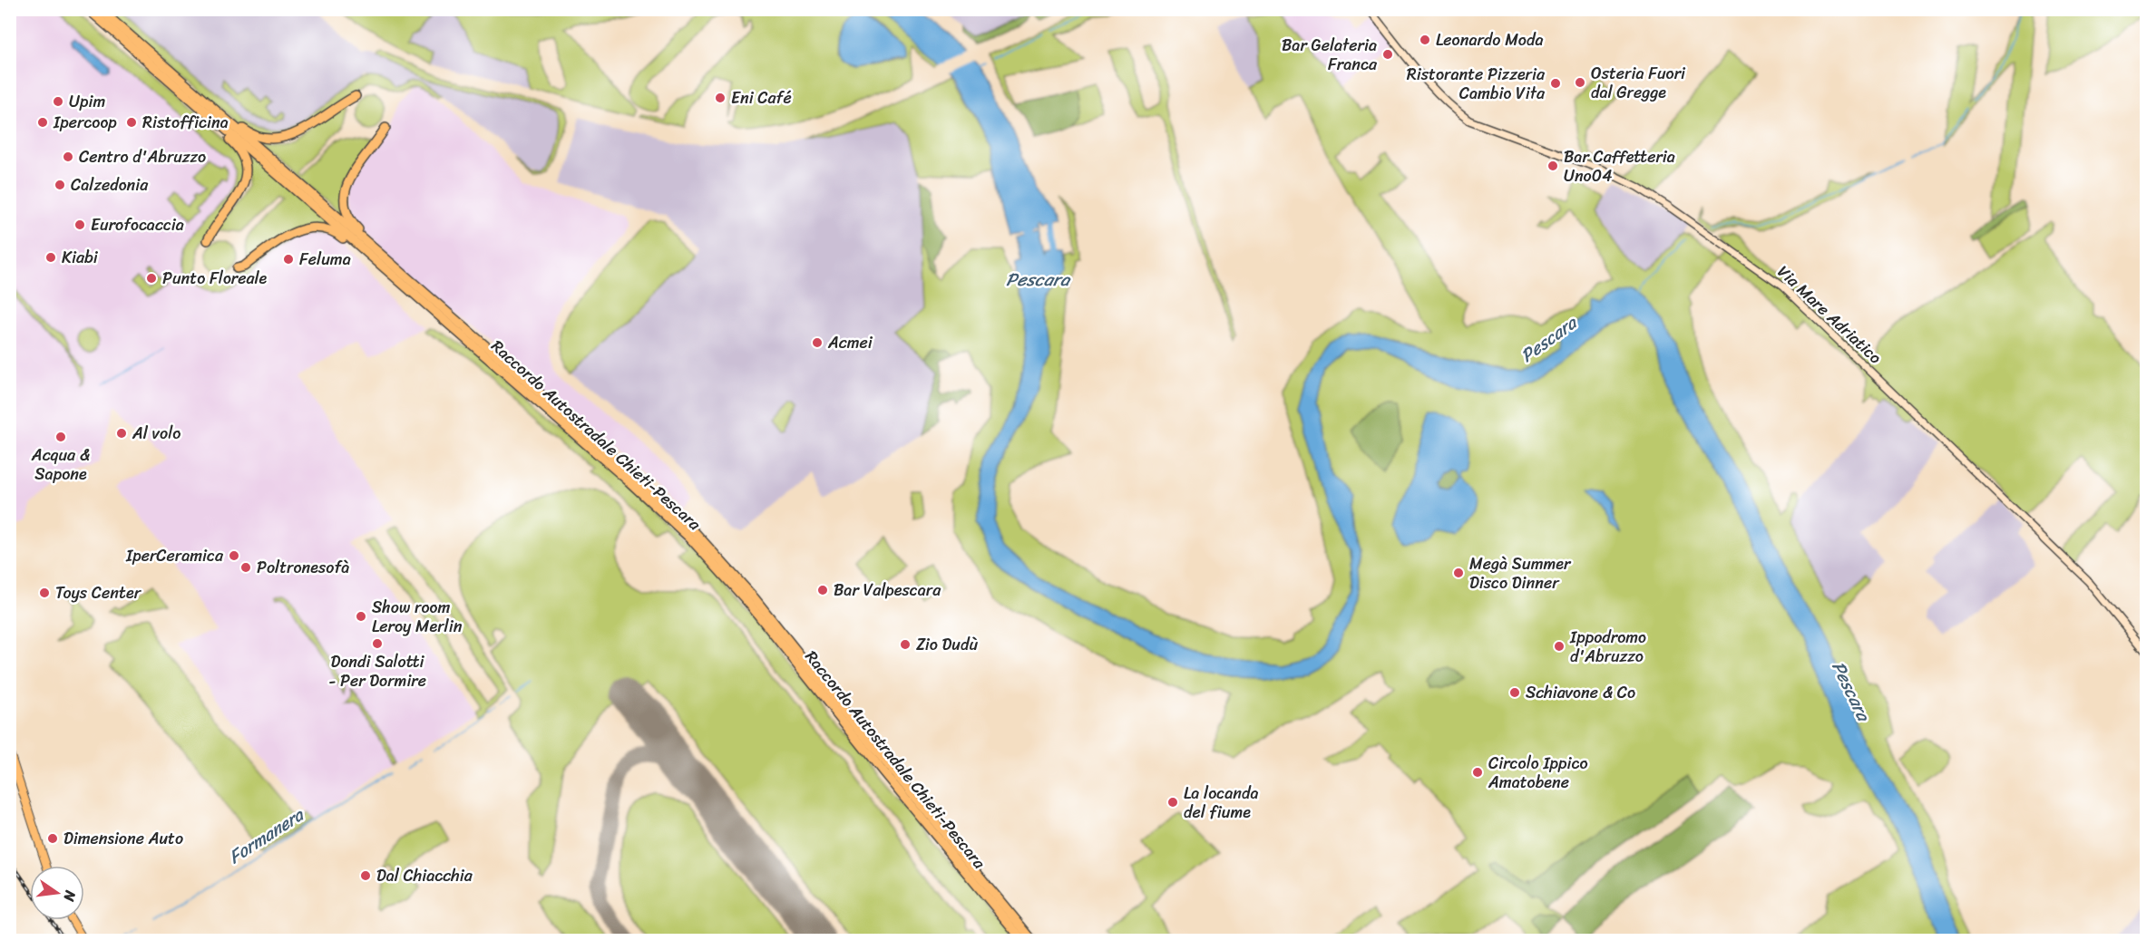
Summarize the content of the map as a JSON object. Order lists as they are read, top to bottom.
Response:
{
  "streets": {
    "highway": ["Raccordo Autostradale Chieti-Pescara"],
    "main road": ["Via Mare Adriatico"]
  },
  "water": ["Pescara", "Formanera"],
  "places": [
    "Leonardo Moda",
    "Bar Gelateria Franca",
    "Osteria Fuori dal Gregge",
    "Ristorante Pizzeria Cambio Vita",
    "Eni Café",
    "Upim",
    "Ipercoop",
    "Ristofficina",
    "Centro d'Abruzzo",
    "Bar Caffetteria Uno04",
    "Calzedonia",
    "Eurofocaccia",
    "Kiabi",
    "Feluma",
    "Punto Floreale",
    "Acmei",
    "Al volo",
    "Acqua & Sapone",
    "IperCeramica",
    "Poltronesofà",
    "Megà Summer Disco Dinner",
    "Bar Valpescara",
    "Toys Center",
    "Show room Leroy Merlin",
    "Dondi Salotti - Per Dormire",
    "Zio Dudù",
    "Ippodromo d'Abruzzo",
    "Schiavone & Co",
    "Circolo Ippico Amatobene",
    "La locanda del fiume",
    "Dimensione Auto",
    "Dal Chiacchia"
  ],
  "north": "right"
}
